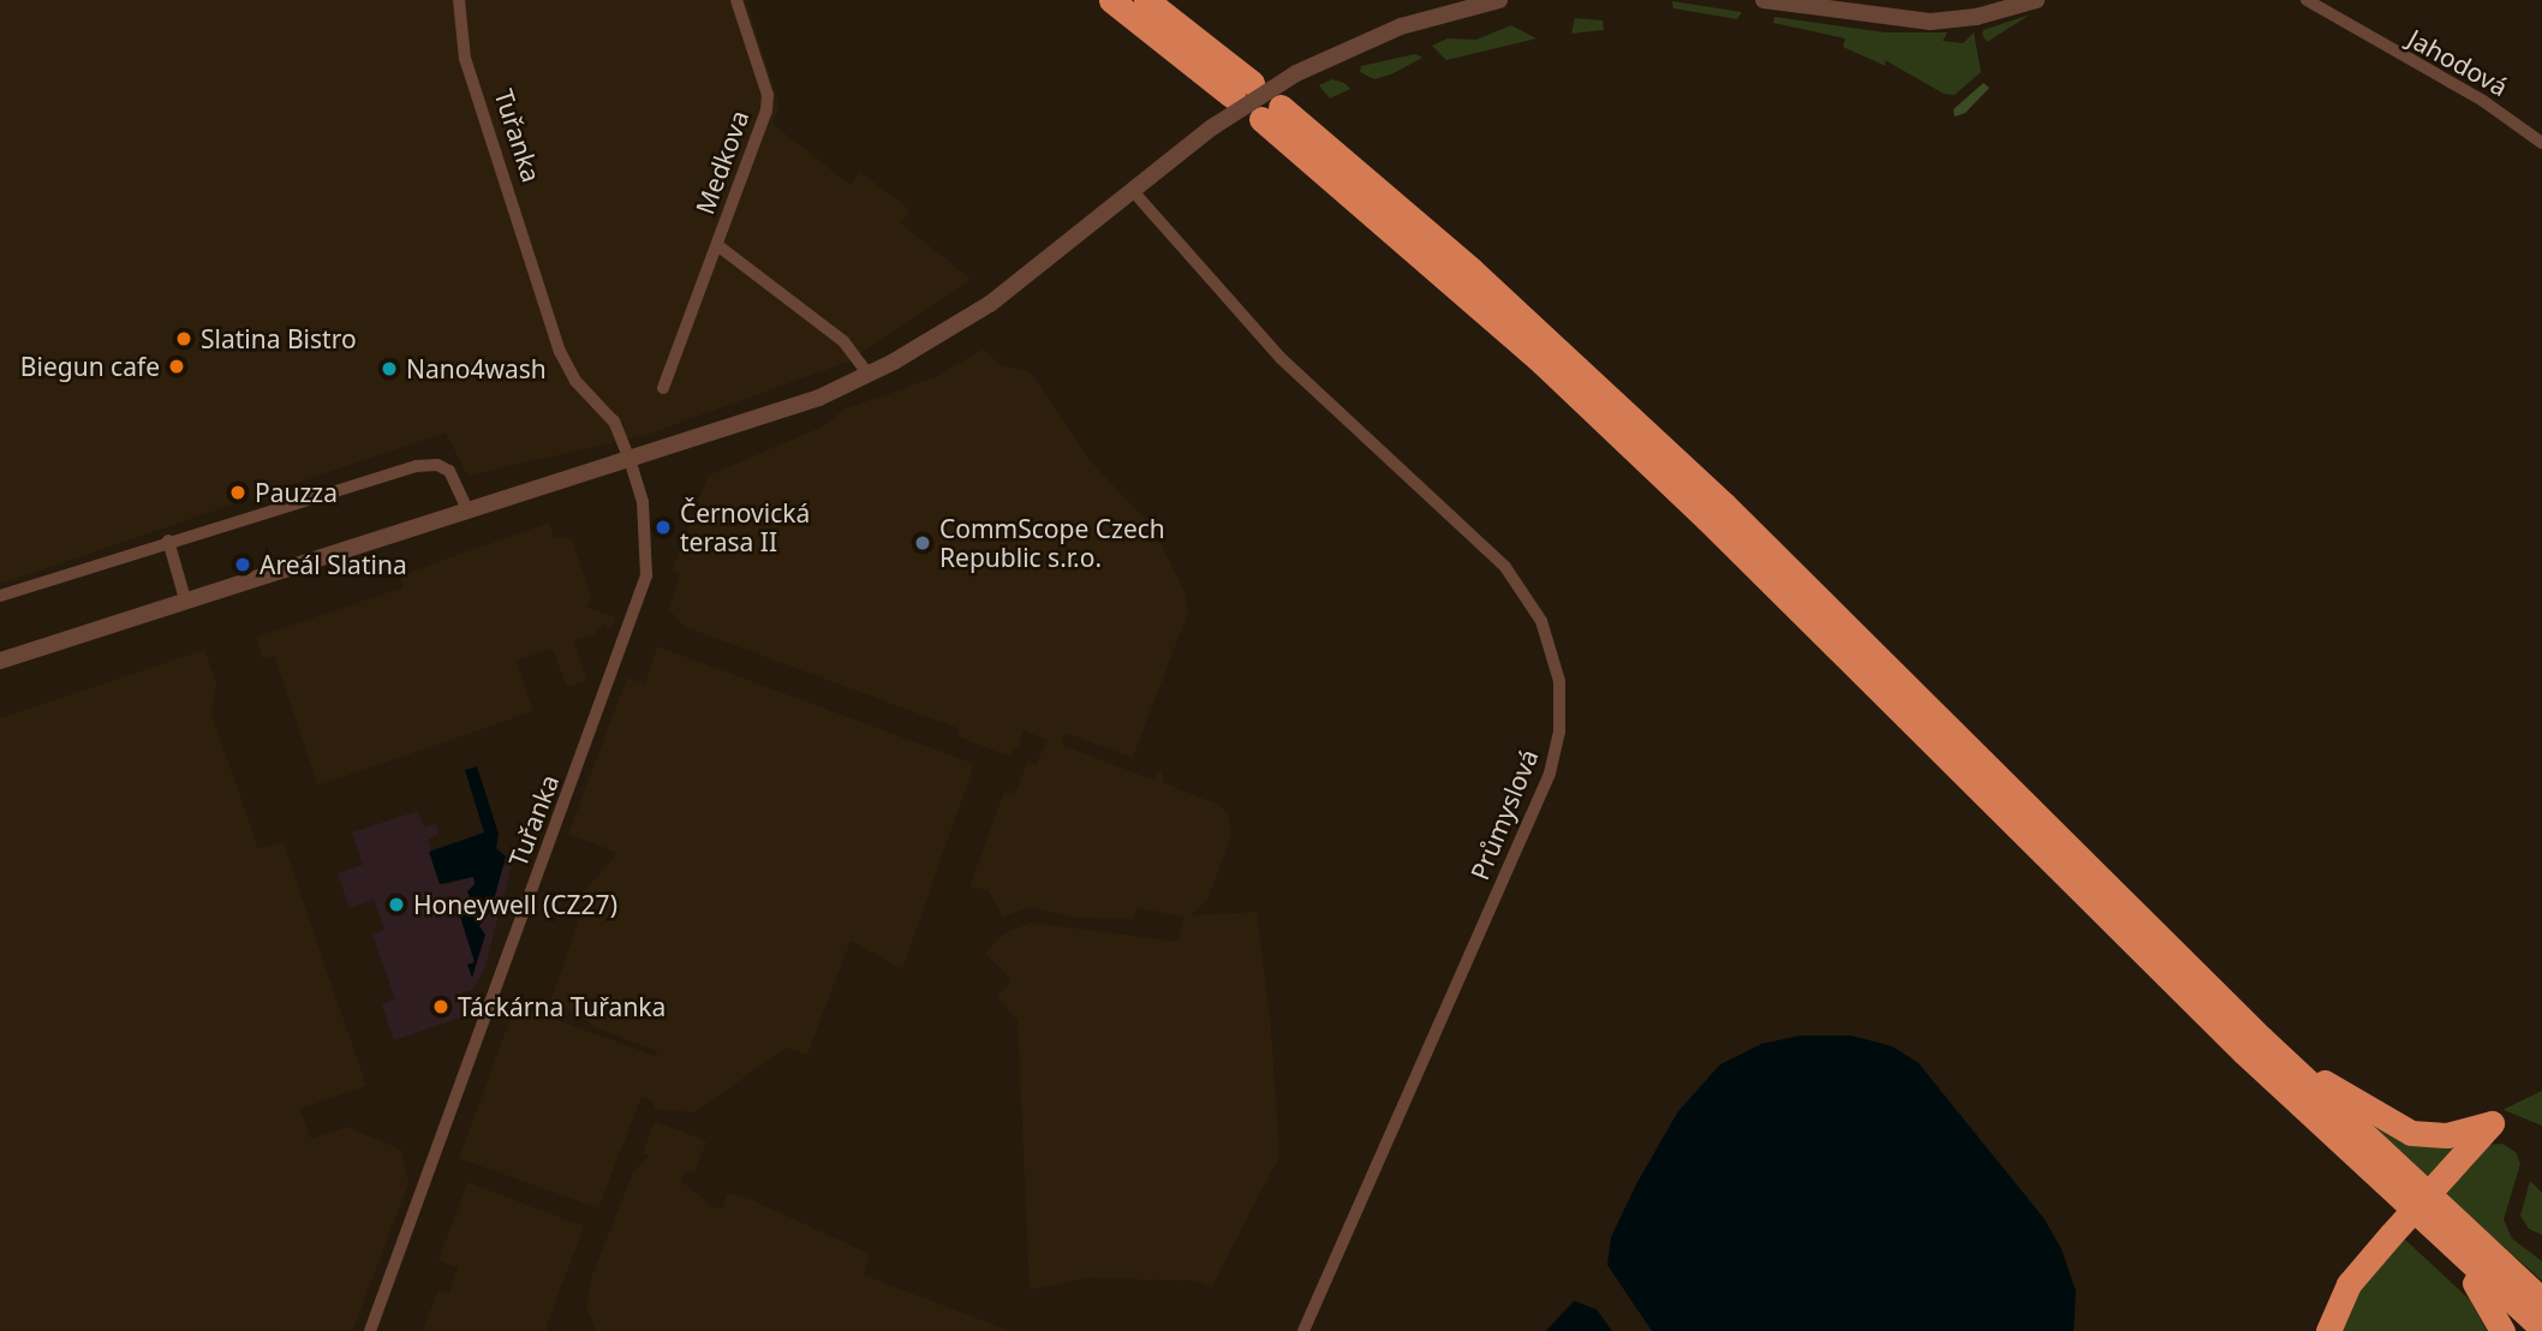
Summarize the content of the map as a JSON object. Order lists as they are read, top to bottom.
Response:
{
  "streets": {
    "street": [
      "Jahodová",
      "Tuřanka",
      "Medkova",
      "Průmyslová"
    ]
  },
  "places": [
    "Slatina Bistro",
    "Biegun cafe",
    "Nano4wash",
    "Pauzza",
    "Černovická terasa II",
    "CommScope Czech Republic s.r.o.",
    "Areál Slatina",
    "Honeywell (CZ27)",
    "Táckárna Tuřanka"
  ]
}
